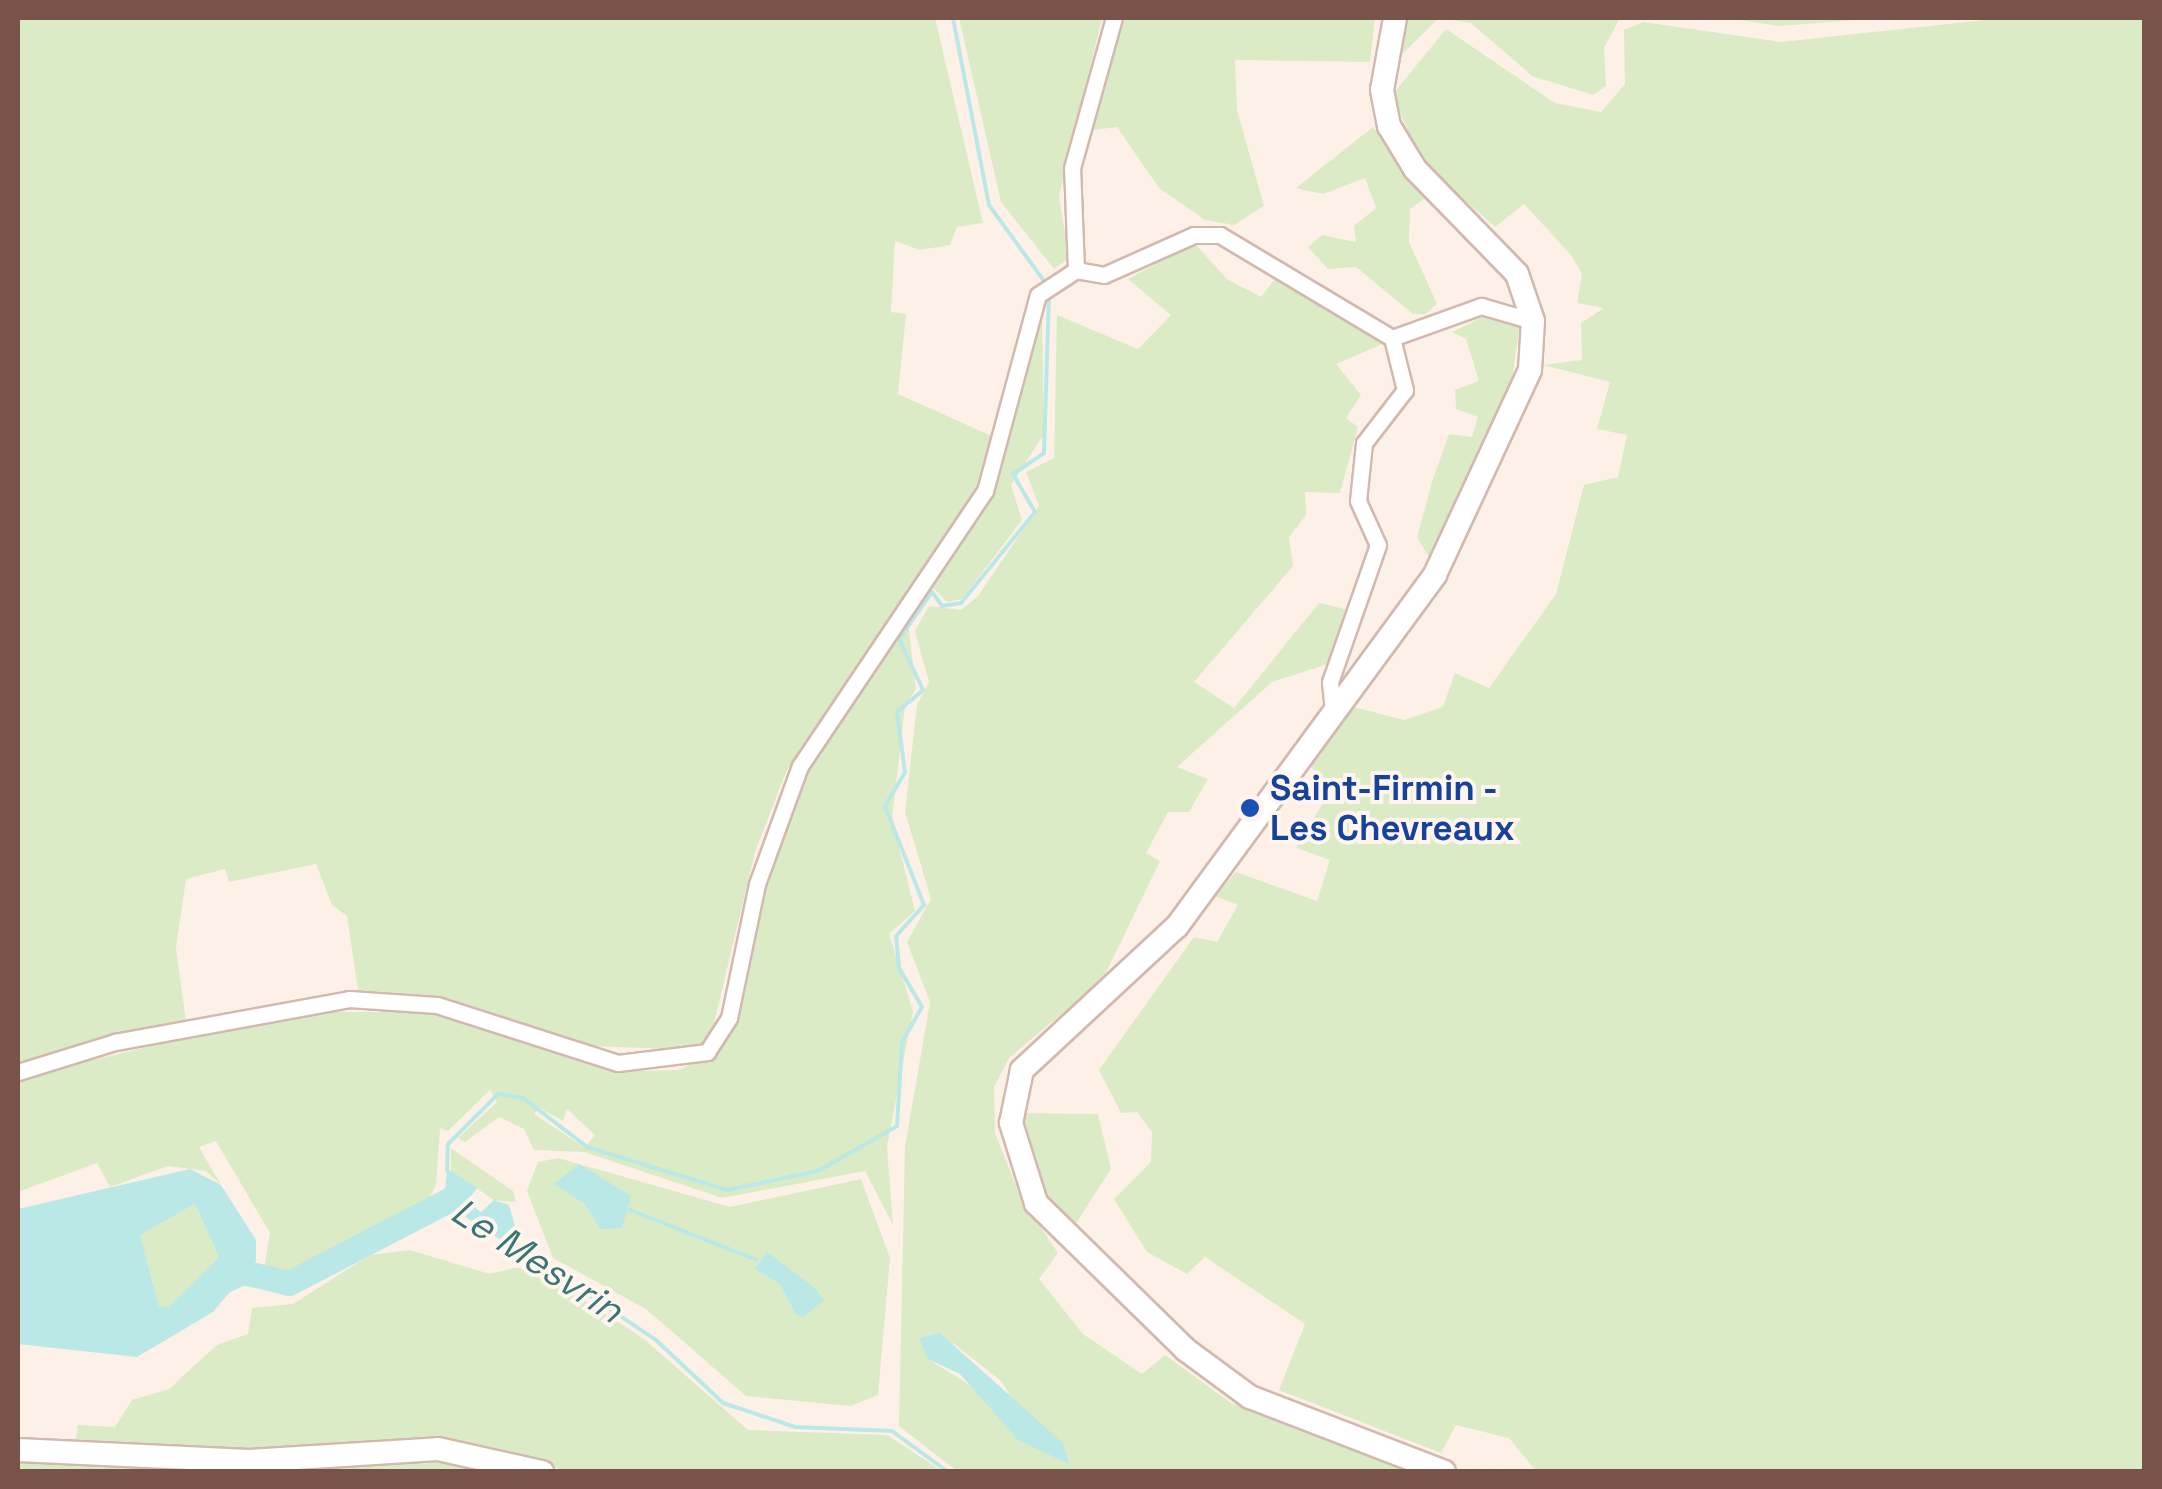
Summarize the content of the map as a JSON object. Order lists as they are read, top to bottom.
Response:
{
  "water": ["Le Mesvrin"],
  "places": ["Saint-Firmin - Les Chevreaux"]
}
